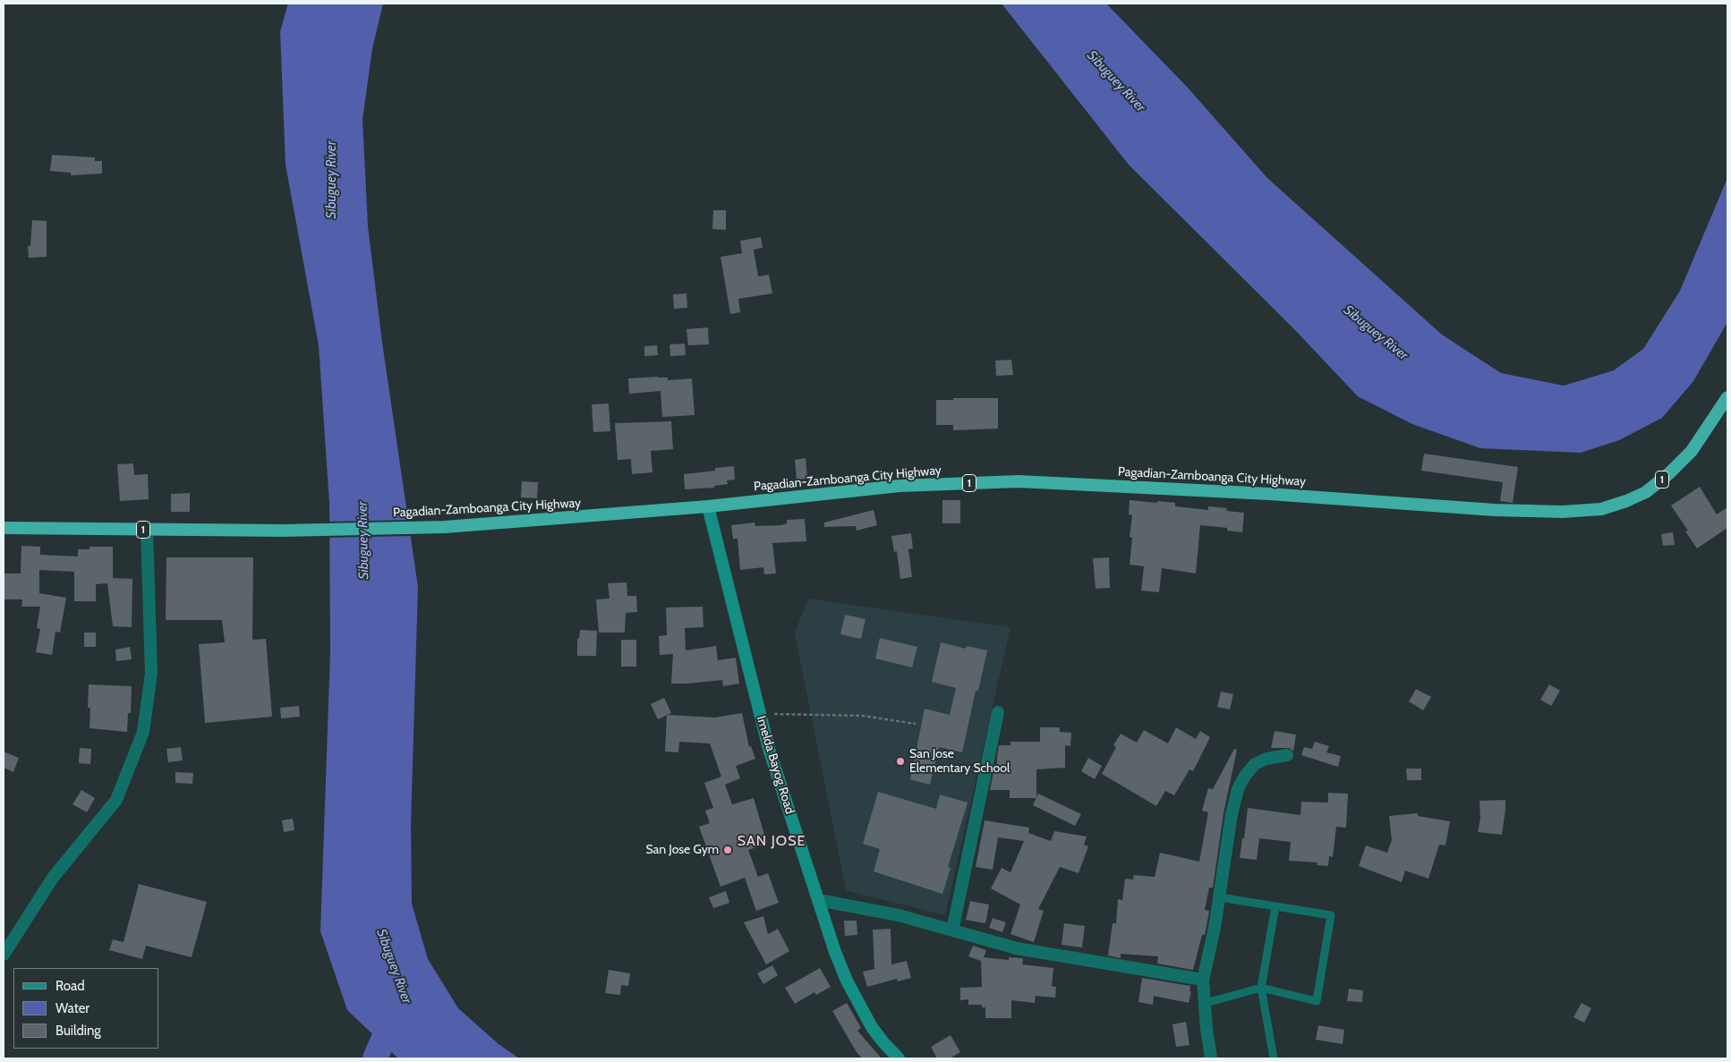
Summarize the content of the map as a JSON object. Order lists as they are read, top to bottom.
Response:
{
  "streets": {
    "highway": ["Pagadian-Zamboanga City Highway", "1"],
    "main road": ["Imelda Bayog Road"]
  },
  "crossings": [
    ["Pagadian-Zamboanga City Highway", "Imelda Bayog Road"]
  ],
  "districts": ["SAN JOSE"],
  "water": ["Sibuguey River"],
  "places": ["San Jose Elementary School", "San Jose Gym"],
  "legend": ["Road", "Water", "Building"]
}
